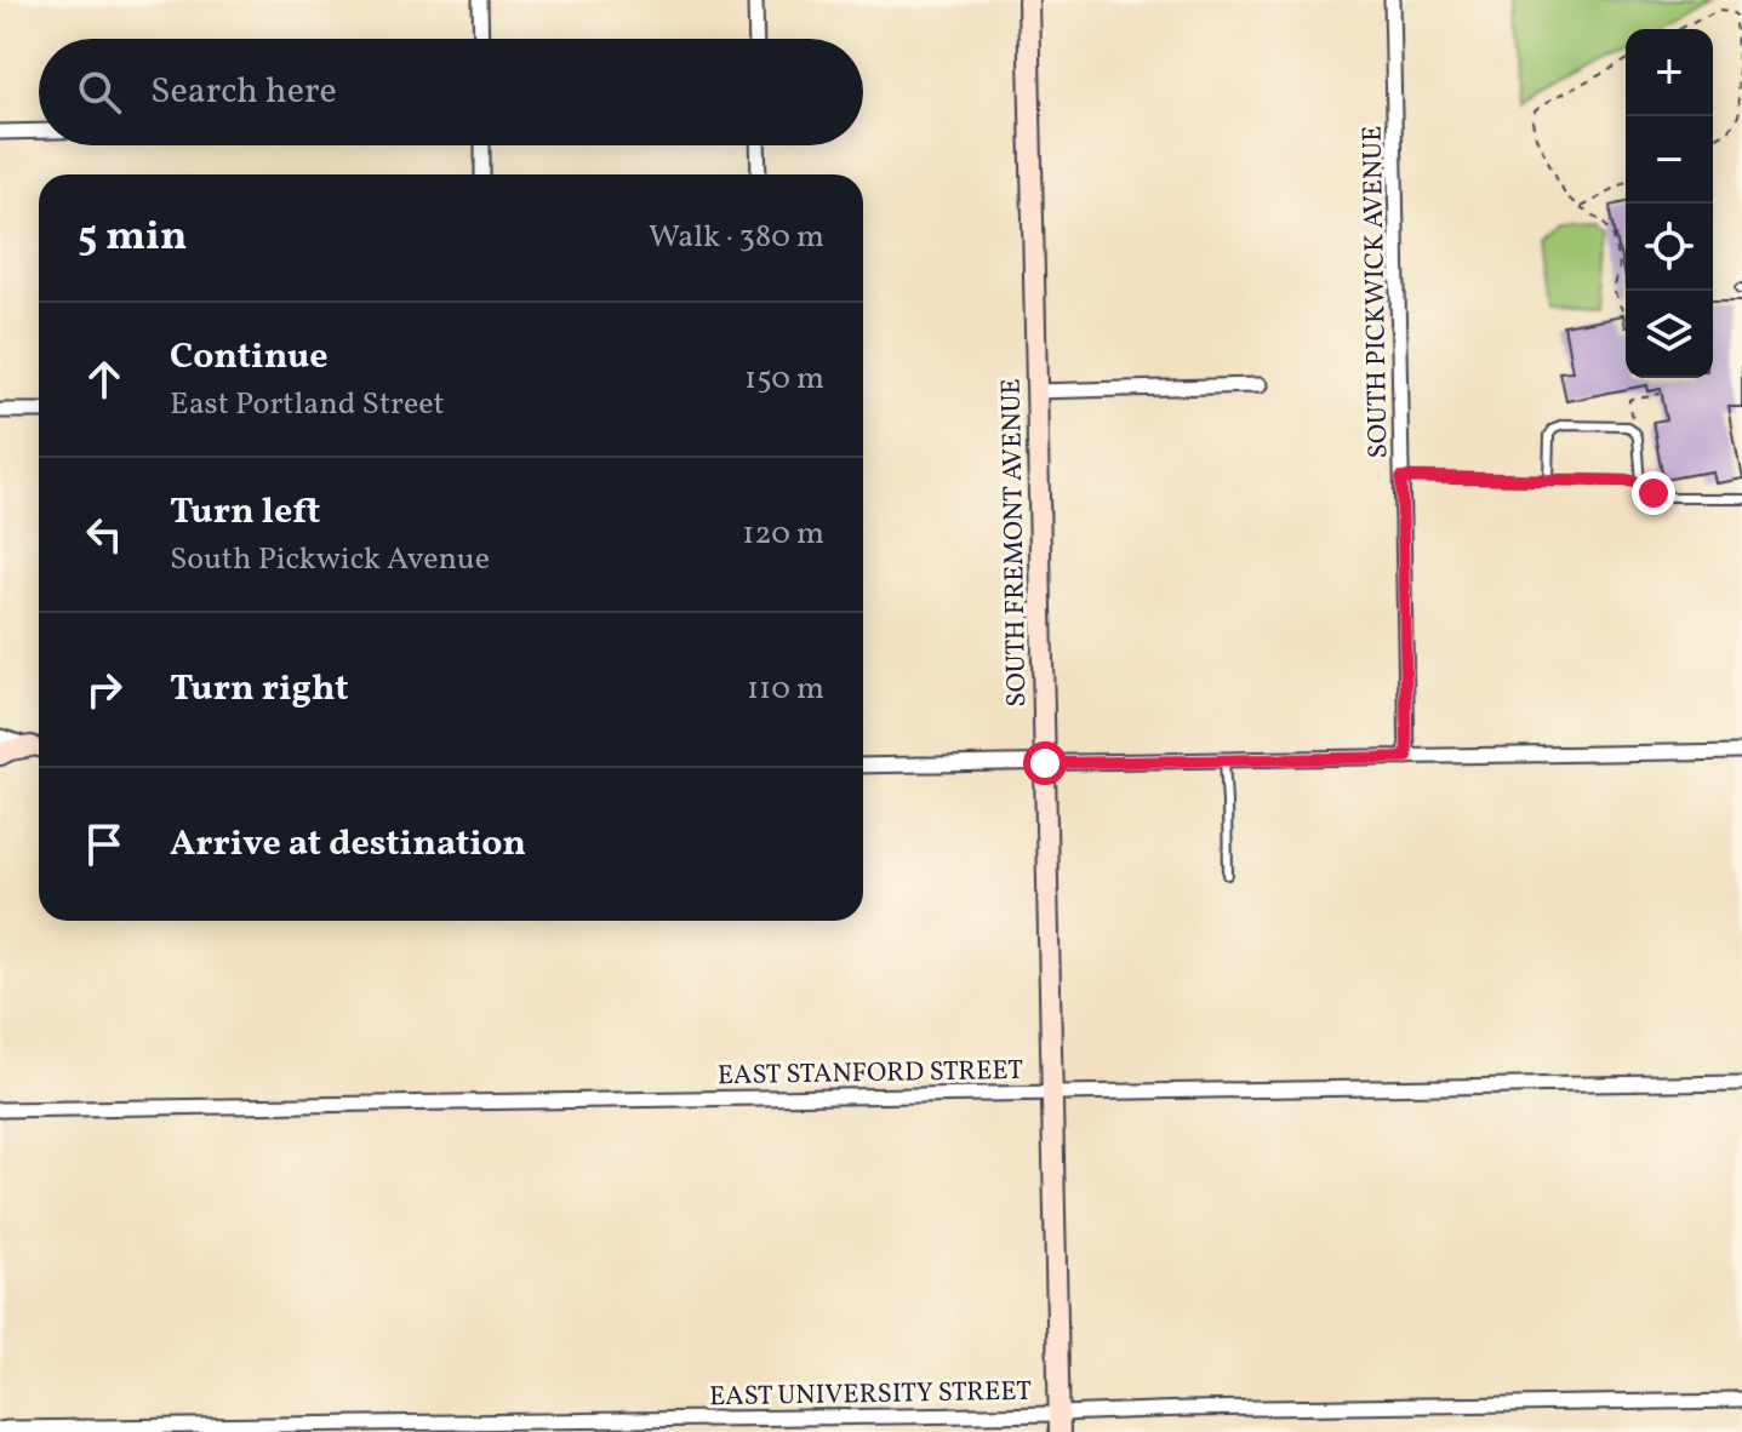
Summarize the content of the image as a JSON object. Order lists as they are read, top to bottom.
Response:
{
  "streets": {
    "street": [
      "SOUTH PICKWICK AVENUE",
      "SOUTH FREMONT AVENUE",
      "EAST STANFORD STREET",
      "EAST UNIVERSITY STREET"
    ]
  },
  "crossings": [
    ["SOUTH FREMONT AVENUE", "EAST STANFORD STREET"],
    ["SOUTH FREMONT AVENUE", "EAST UNIVERSITY STREET"]
  ],
  "page": {
    "map_buttons": ["+", "−"],
    "search": "Search here",
    "heading": ["5 min", "Walk · 380 m"],
    "list": [
      ["Continue", "East Portland Street", "150 m"],
      ["Turn left", "South Pickwick Avenue", "120 m"],
      ["Turn right", "110 m"],
      "Arrive at destination"
    ]
  }
}
